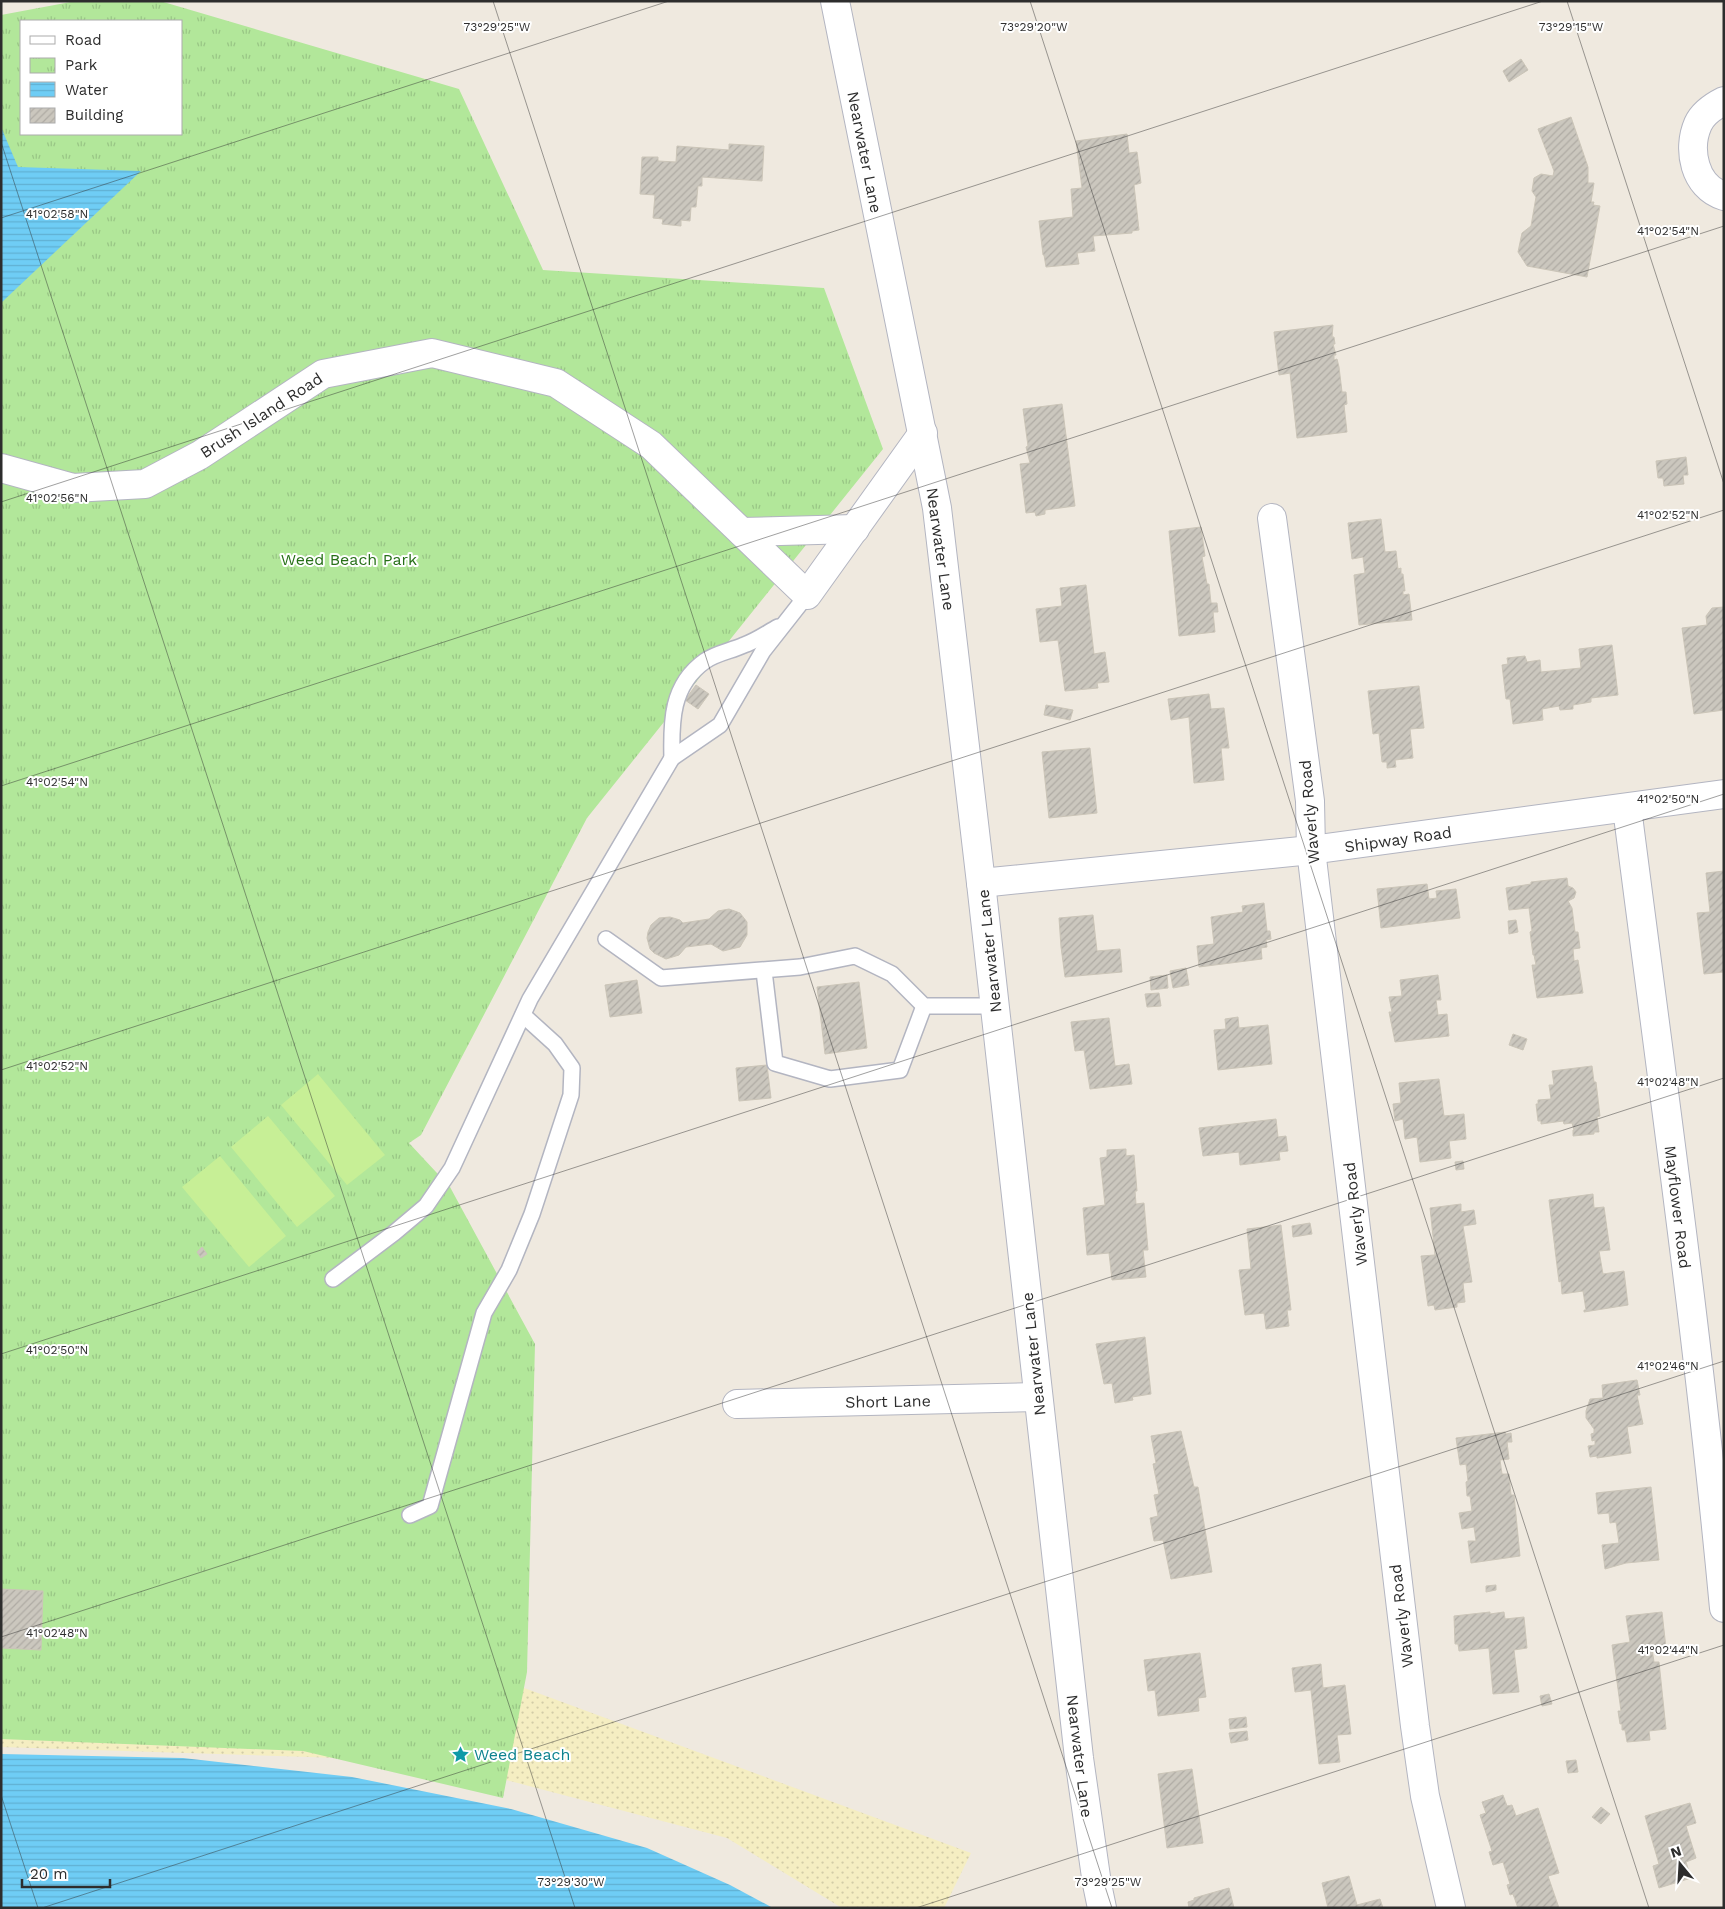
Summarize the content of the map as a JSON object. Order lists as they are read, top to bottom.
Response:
{
  "streets": {
    "street": [
      "Nearwater Lane",
      "Brush Island Road",
      "Waverly Road",
      "Shipway Road",
      "Mayflower Road",
      "Short Lane"
    ]
  },
  "crossings": [
    ["Nearwater Lane", "Shipway Road"],
    ["Nearwater Lane", "Short Lane"],
    ["Waverly Road", "Shipway Road"],
    ["Shipway Road", "Mayflower Road"]
  ],
  "parks": ["Weed Beach Park"],
  "places": {
    "place": ["Weed Beach"]
  },
  "legend": [
    "Road",
    "Park",
    "Water",
    "Building"
  ],
  "scale_bar": "20 m",
  "north": "top",
  "coordinates": [
    "73°29'25\"W",
    "73°29'20\"W",
    "73°29'15\"W",
    "41°02'58\"N",
    "41°02'54\"N",
    "41°02'56\"N",
    "41°02'52\"N",
    "41°02'50\"N",
    "41°02'48\"N",
    "41°02'46\"N",
    "41°02'44\"N",
    "73°29'30\"W"
  ]
}
